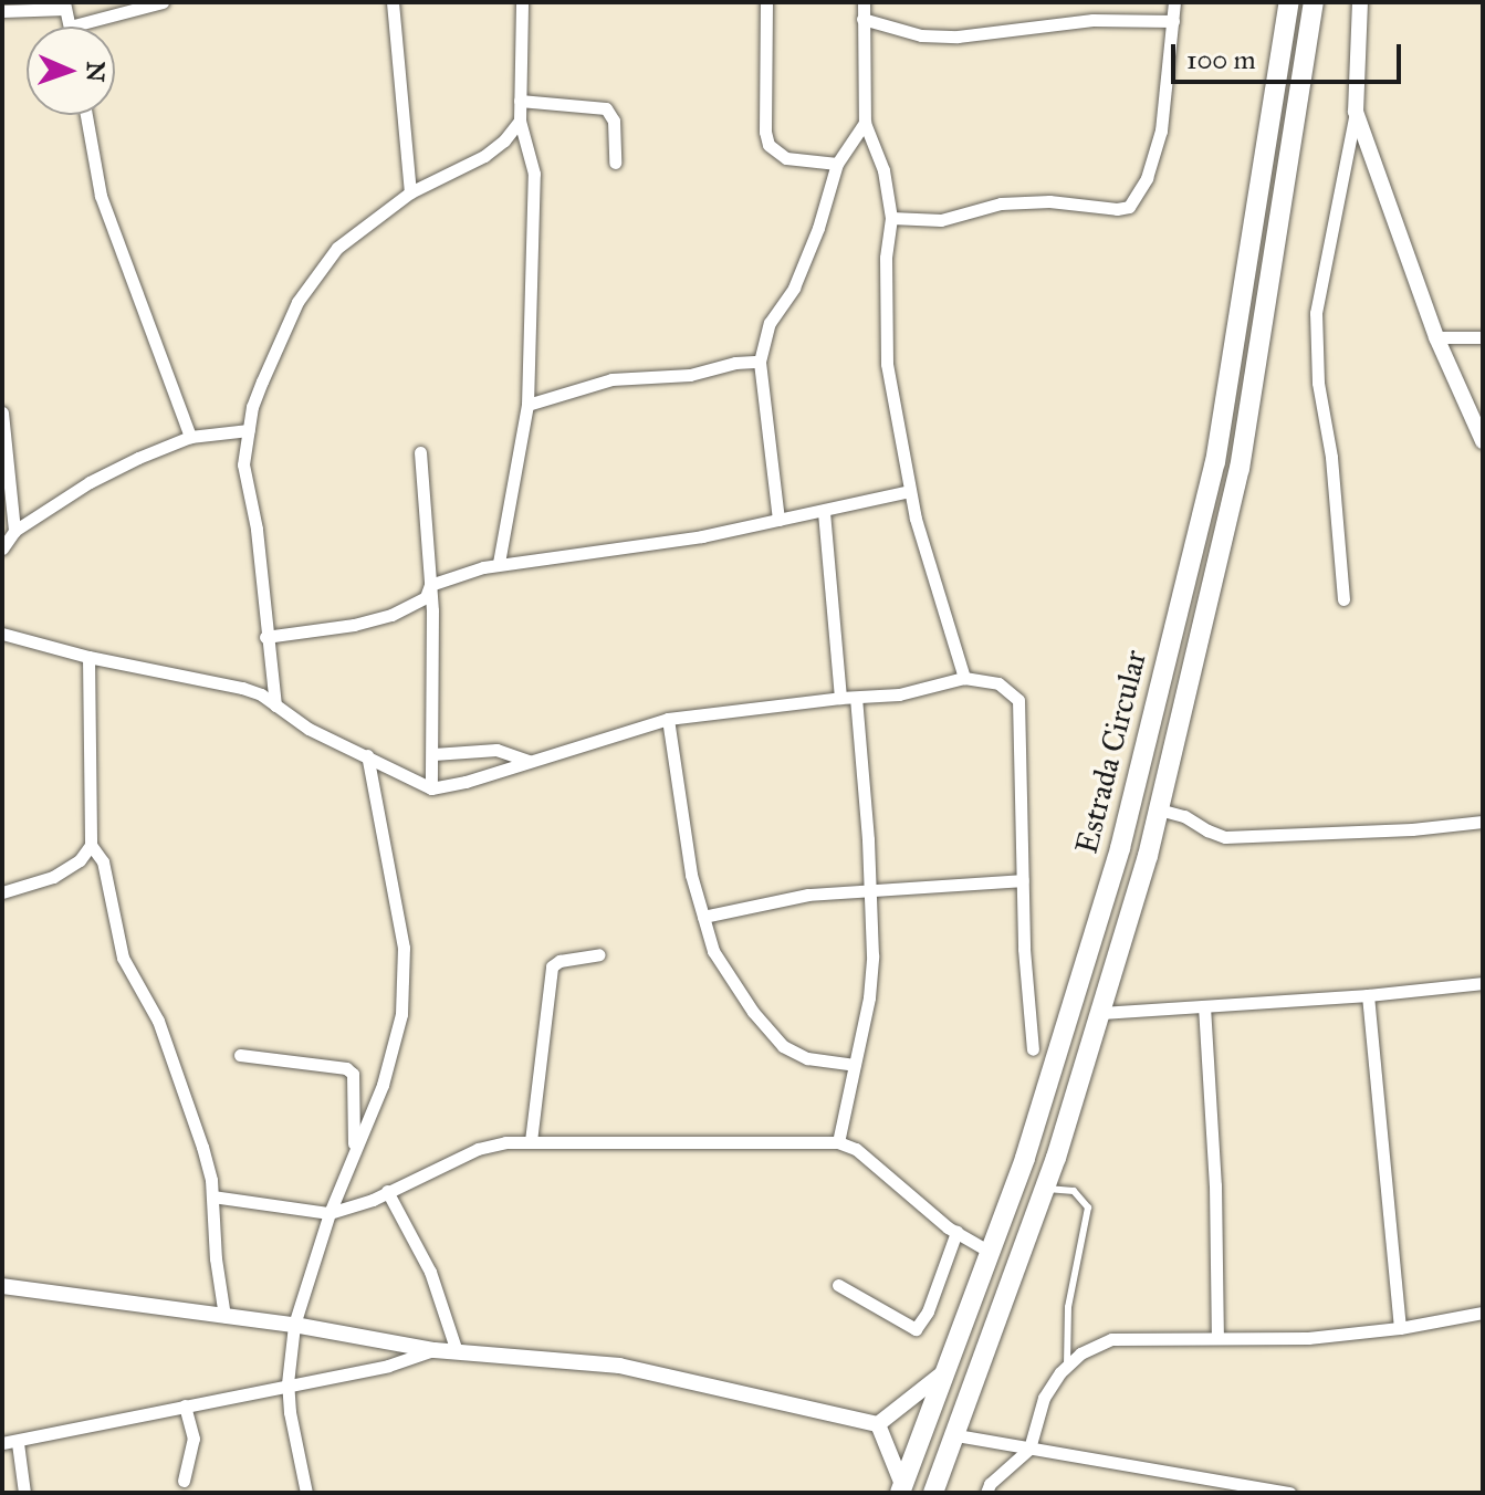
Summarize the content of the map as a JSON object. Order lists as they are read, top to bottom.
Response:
{
  "streets": {
    "main road": ["Estrada Circular"]
  },
  "scale_bar": "100 m",
  "north": "right"
}
